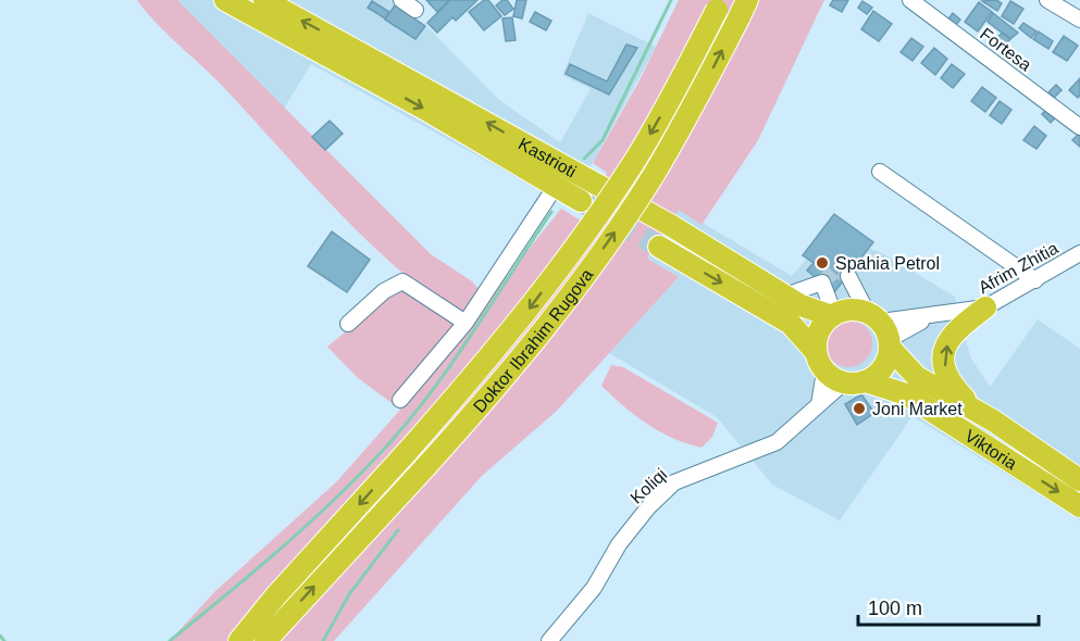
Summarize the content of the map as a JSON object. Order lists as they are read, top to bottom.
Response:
{
  "streets": {
    "highway": ["Kastrioti", "Doktor Ibrahim Rugova", "Viktoria"],
    "street": ["Fortesa", "Afrim Zhitia", "Koliqi"]
  },
  "crossings": [
    ["Kastrioti", "Afrim Zhitia"],
    ["Kastrioti", "Viktoria"],
    ["Kastrioti", "Koliqi"],
    ["Afrim Zhitia", "Viktoria"],
    ["Afrim Zhitia", "Koliqi"],
    ["Viktoria", "Koliqi"]
  ],
  "places": ["Spahia Petrol", "Joni Market"],
  "scale_bar": "100 m"
}
